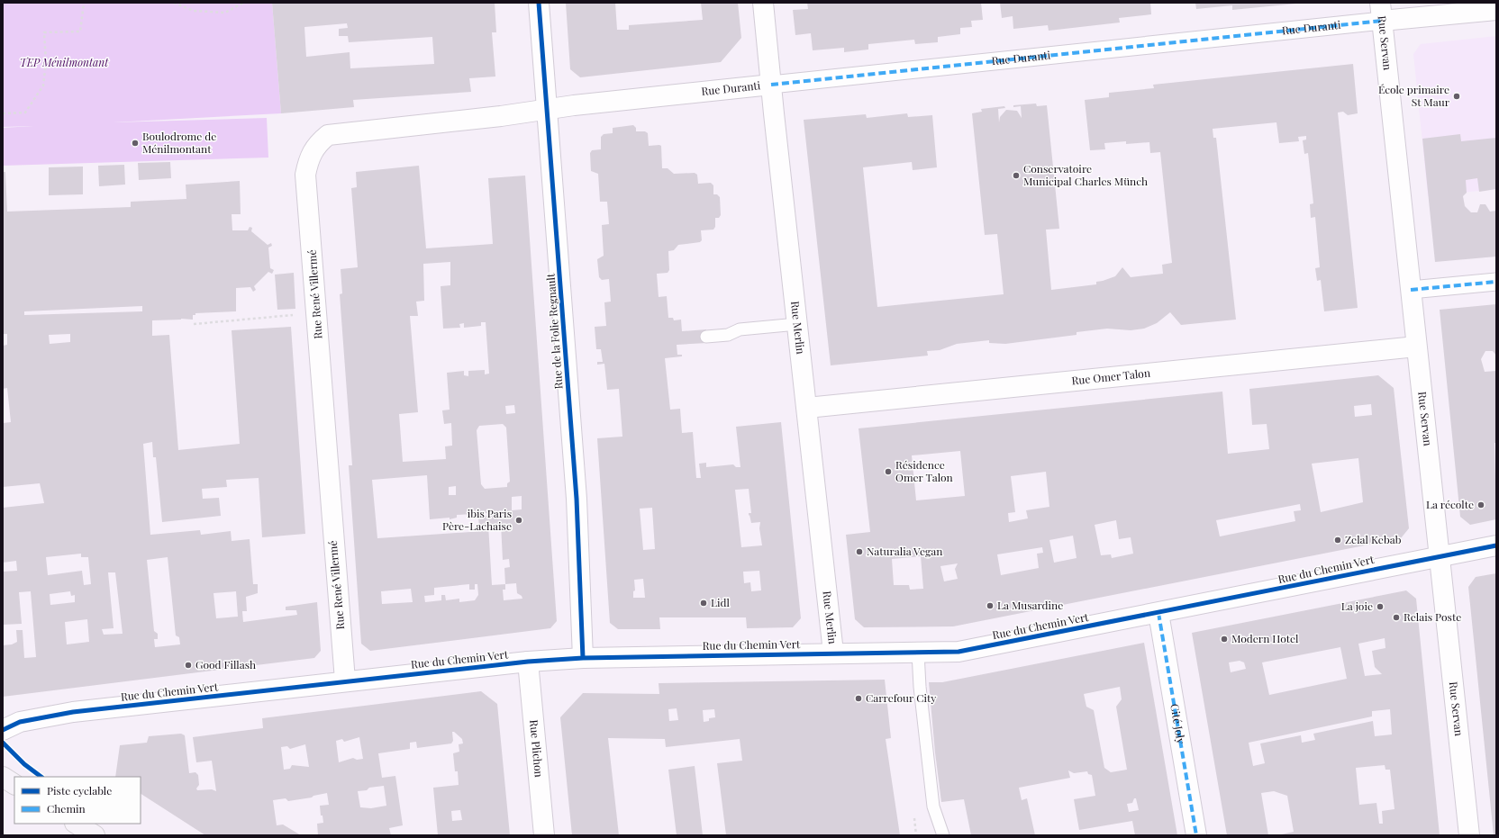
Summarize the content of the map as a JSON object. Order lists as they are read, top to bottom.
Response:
{
  "streets": {
    "street": [
      "Rue Duranti",
      "Rue Servan",
      "Rue René Villermé",
      "Rue Merlin",
      "Rue de la Folie Regnault",
      "Rue Omer Talon",
      "Rue du Chemin Vert",
      "Cité Joly",
      "Rue Plichon"
    ]
  },
  "crossings": [
    ["Rue Duranti", "Rue Servan"],
    ["Rue Duranti", "Rue René Villermé"],
    ["Rue Duranti", "Rue Merlin"],
    ["Rue Duranti", "Rue de la Folie Regnault"],
    ["Rue Servan", "Rue Omer Talon"],
    ["Rue Servan", "Rue du Chemin Vert"],
    ["Rue René Villermé", "Rue de la Folie Regnault"],
    ["Rue René Villermé", "Rue du Chemin Vert"],
    ["Rue Merlin", "Rue Omer Talon"],
    ["Rue Merlin", "Rue du Chemin Vert"],
    ["Rue de la Folie Regnault", "Rue du Chemin Vert"],
    ["Rue du Chemin Vert", "Cité Joly"],
    ["Rue du Chemin Vert", "Rue Plichon"]
  ],
  "parks": ["TEP Ménilmontant"],
  "places": [
    "École primaire St Maur",
    "Boulodrome de Ménilmontant",
    "Conservatoire Municipal Charles Münch",
    "Résidence Omer Talon",
    "La récolte",
    "ibis Paris Père-Lachaise",
    "Zelal Kebab",
    "Naturalia Vegan",
    "Lidl",
    "La Musardine",
    "La joie",
    "Relais Poste",
    "Modern Hotel",
    "Good Fillash",
    "Carrefour City"
  ],
  "legend": ["Piste cyclable", "Chemin"]
}
